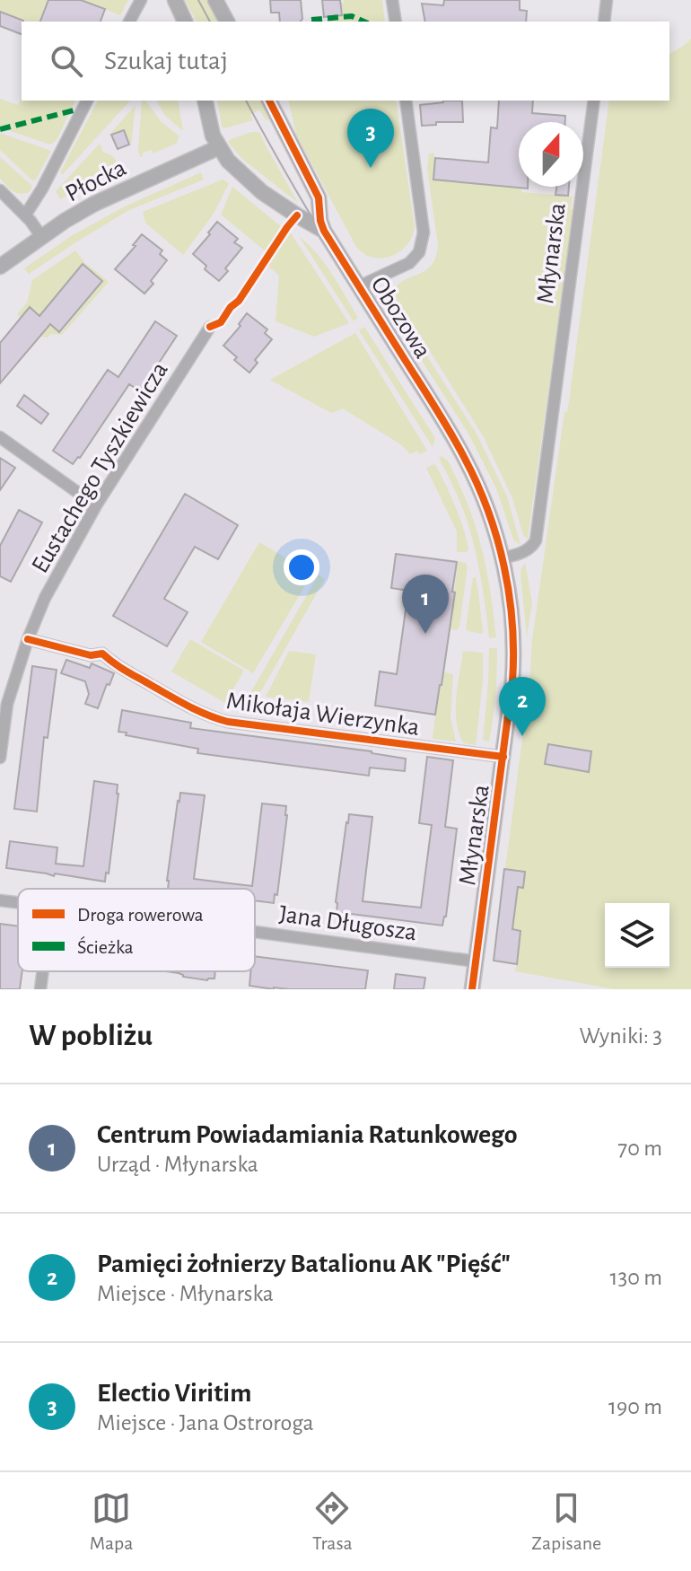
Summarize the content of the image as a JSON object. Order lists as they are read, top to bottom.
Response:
{
  "streets": {
    "street": [
      "Płocka",
      "Młynarska",
      "Obozowa",
      "Eustachego Tyszkiewicza",
      "Mikołaja Wierzynka",
      "Jana Długosza"
    ]
  },
  "crossings": [
    ["Płocka", "Obozowa"],
    ["Młynarska", "Obozowa"],
    ["Młynarska", "Mikołaja Wierzynka"],
    ["Młynarska", "Jana Długosza"],
    ["Eustachego Tyszkiewicza", "Mikołaja Wierzynka"]
  ],
  "legend": ["Droga rowerowa", "Ścieżka"],
  "north": "top",
  "page": {
    "search": "Szukaj tutaj",
    "pins": ["3", "1", "2"],
    "heading": ["W pobliżu", "Wyniki: 3"],
    "list": [
      {
        "mark": "1",
        "name": "Centrum Powiadamiania Ratunkowego",
        "note": "Urząd · Młynarska",
        "value": "70 m"
      },
      {
        "mark": "2",
        "name": "Pamięci żołnierzy Batalionu AK \"Pięść\"",
        "note": "Miejsce · Młynarska",
        "value": "130 m"
      },
      {
        "mark": "3",
        "name": "Electio Viritim",
        "note": "Miejsce · Jana Ostroroga",
        "value": "190 m"
      }
    ],
    "nav": ["Mapa", "Trasa", "Zapisane"]
  }
}
